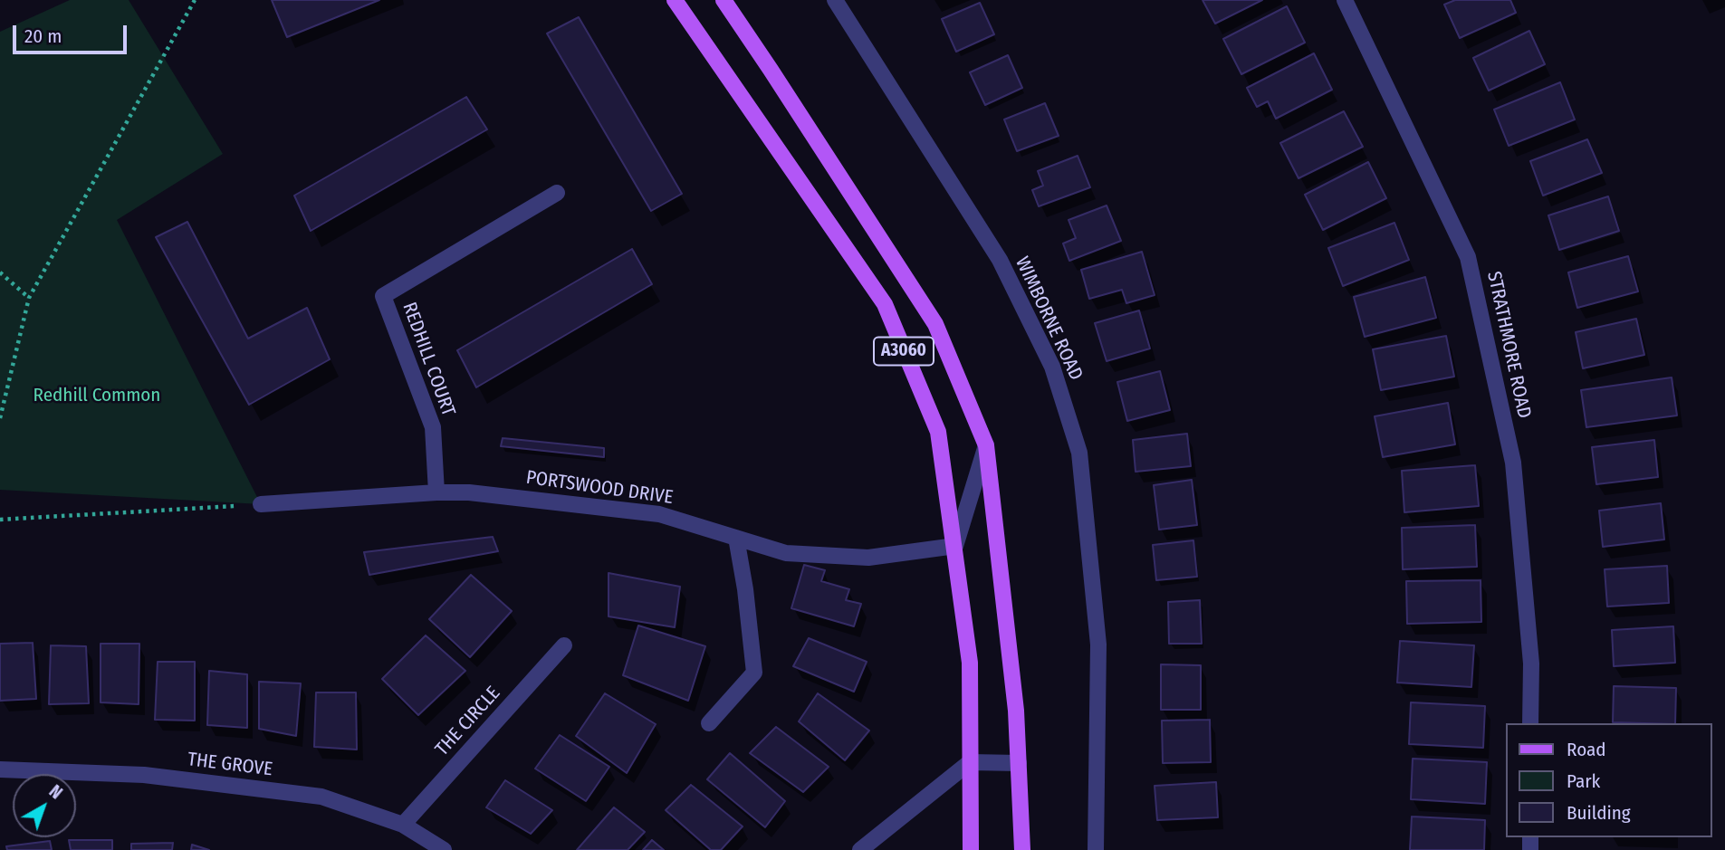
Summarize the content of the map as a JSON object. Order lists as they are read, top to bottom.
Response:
{
  "streets": {
    "main road": ["A3060"],
    "street": [
      "WIMBORNE ROAD",
      "STRATHMORE ROAD",
      "REDHILL COURT",
      "PORTSWOOD DRIVE",
      "THE CIRCLE",
      "THE GROVE"
    ]
  },
  "crossings": [
    ["A3060", "PORTSWOOD DRIVE"],
    ["REDHILL COURT", "PORTSWOOD DRIVE"],
    ["THE CIRCLE", "THE GROVE"]
  ],
  "parks": ["Redhill Common"],
  "legend": ["Road", "Park", "Building"],
  "scale_bar": "20 m",
  "north": "top right"
}
